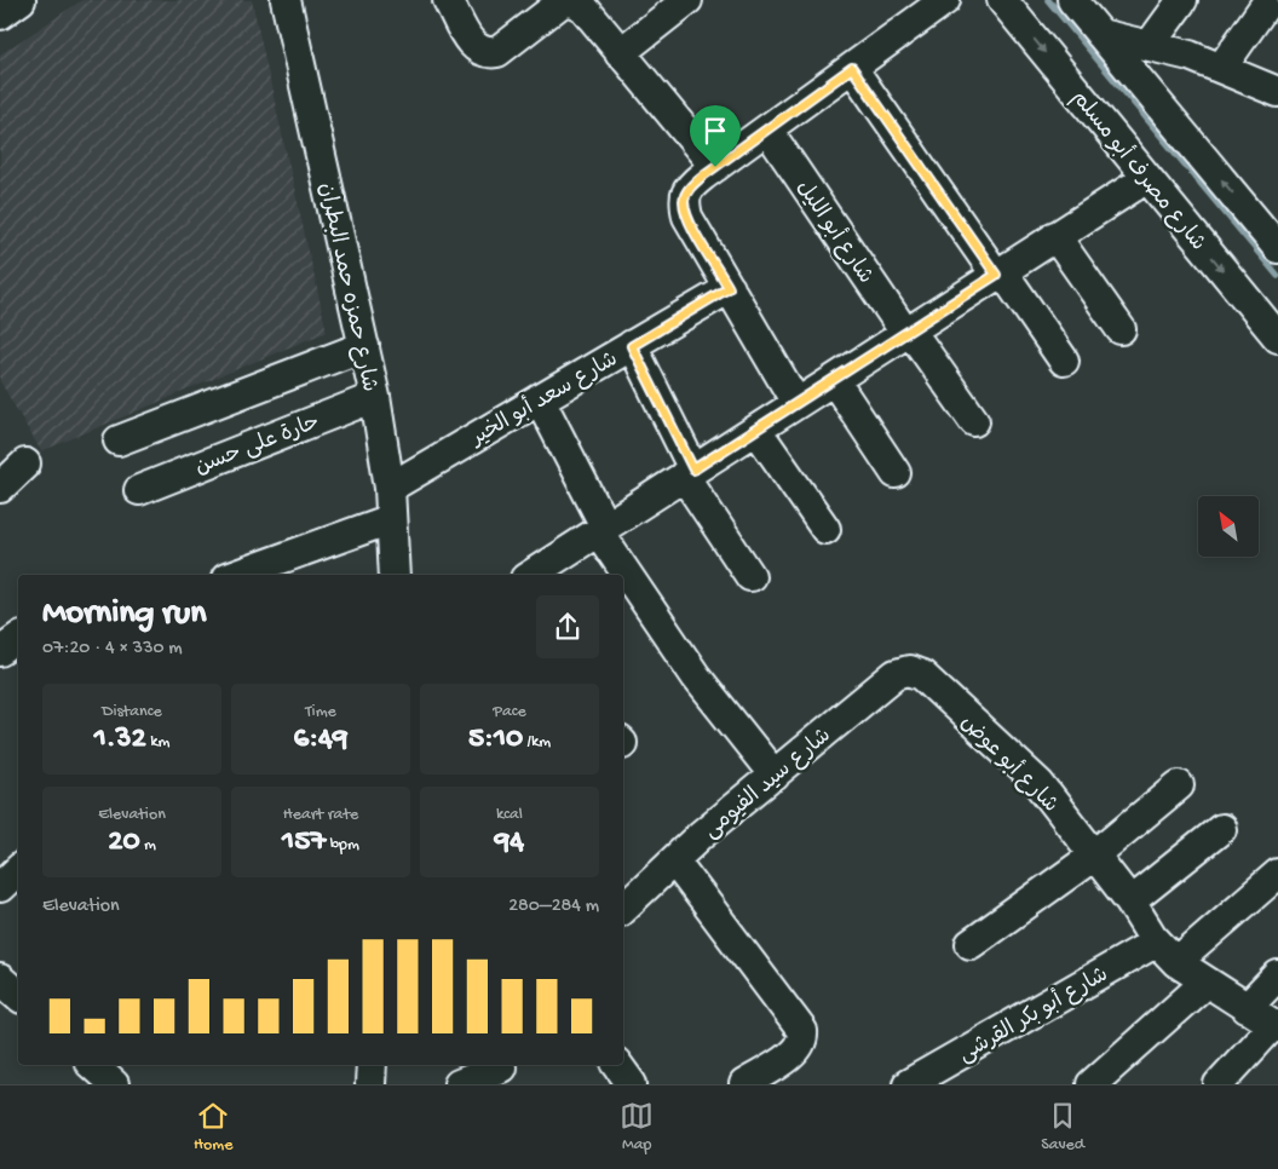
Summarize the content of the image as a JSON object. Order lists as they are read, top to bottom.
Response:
{
  "streets": {
    "street": [
      "شارع مصرف أبو مسلم",
      "شارع أبو الليل",
      "شارع حمزه حمد البطران",
      "شارع سعد أبو الخير",
      "حارة على حسن",
      "شارع أبو عوض",
      "شارع سيد الفيومى",
      "شارع أبو بكر القرشى"
    ]
  },
  "crossings": [
    ["شارع حمزه حمد البطران", "شارع سعد أبو الخير"],
    ["شارع حمزه حمد البطران", "حارة على حسن"],
    ["شارع أبو عوض", "شارع سيد الفيومى"],
    ["شارع أبو عوض", "شارع أبو بكر القرشى"]
  ],
  "north": "top left",
  "page": {
    "heading": ["Morning run", "07:20 · 4 × 330 m"],
    "stats": [
      ["Distance", "1.32 km"],
      ["Time", "6:49"],
      ["Pace", "5:10 /km"],
      ["Elevation", "20 m"],
      ["Heart rate", "157 bpm"],
      ["kcal", "94"]
    ],
    "chart": ["Elevation", "280–284 m"],
    "tabs": ["Home", "Map", "Saved"]
  }
}
